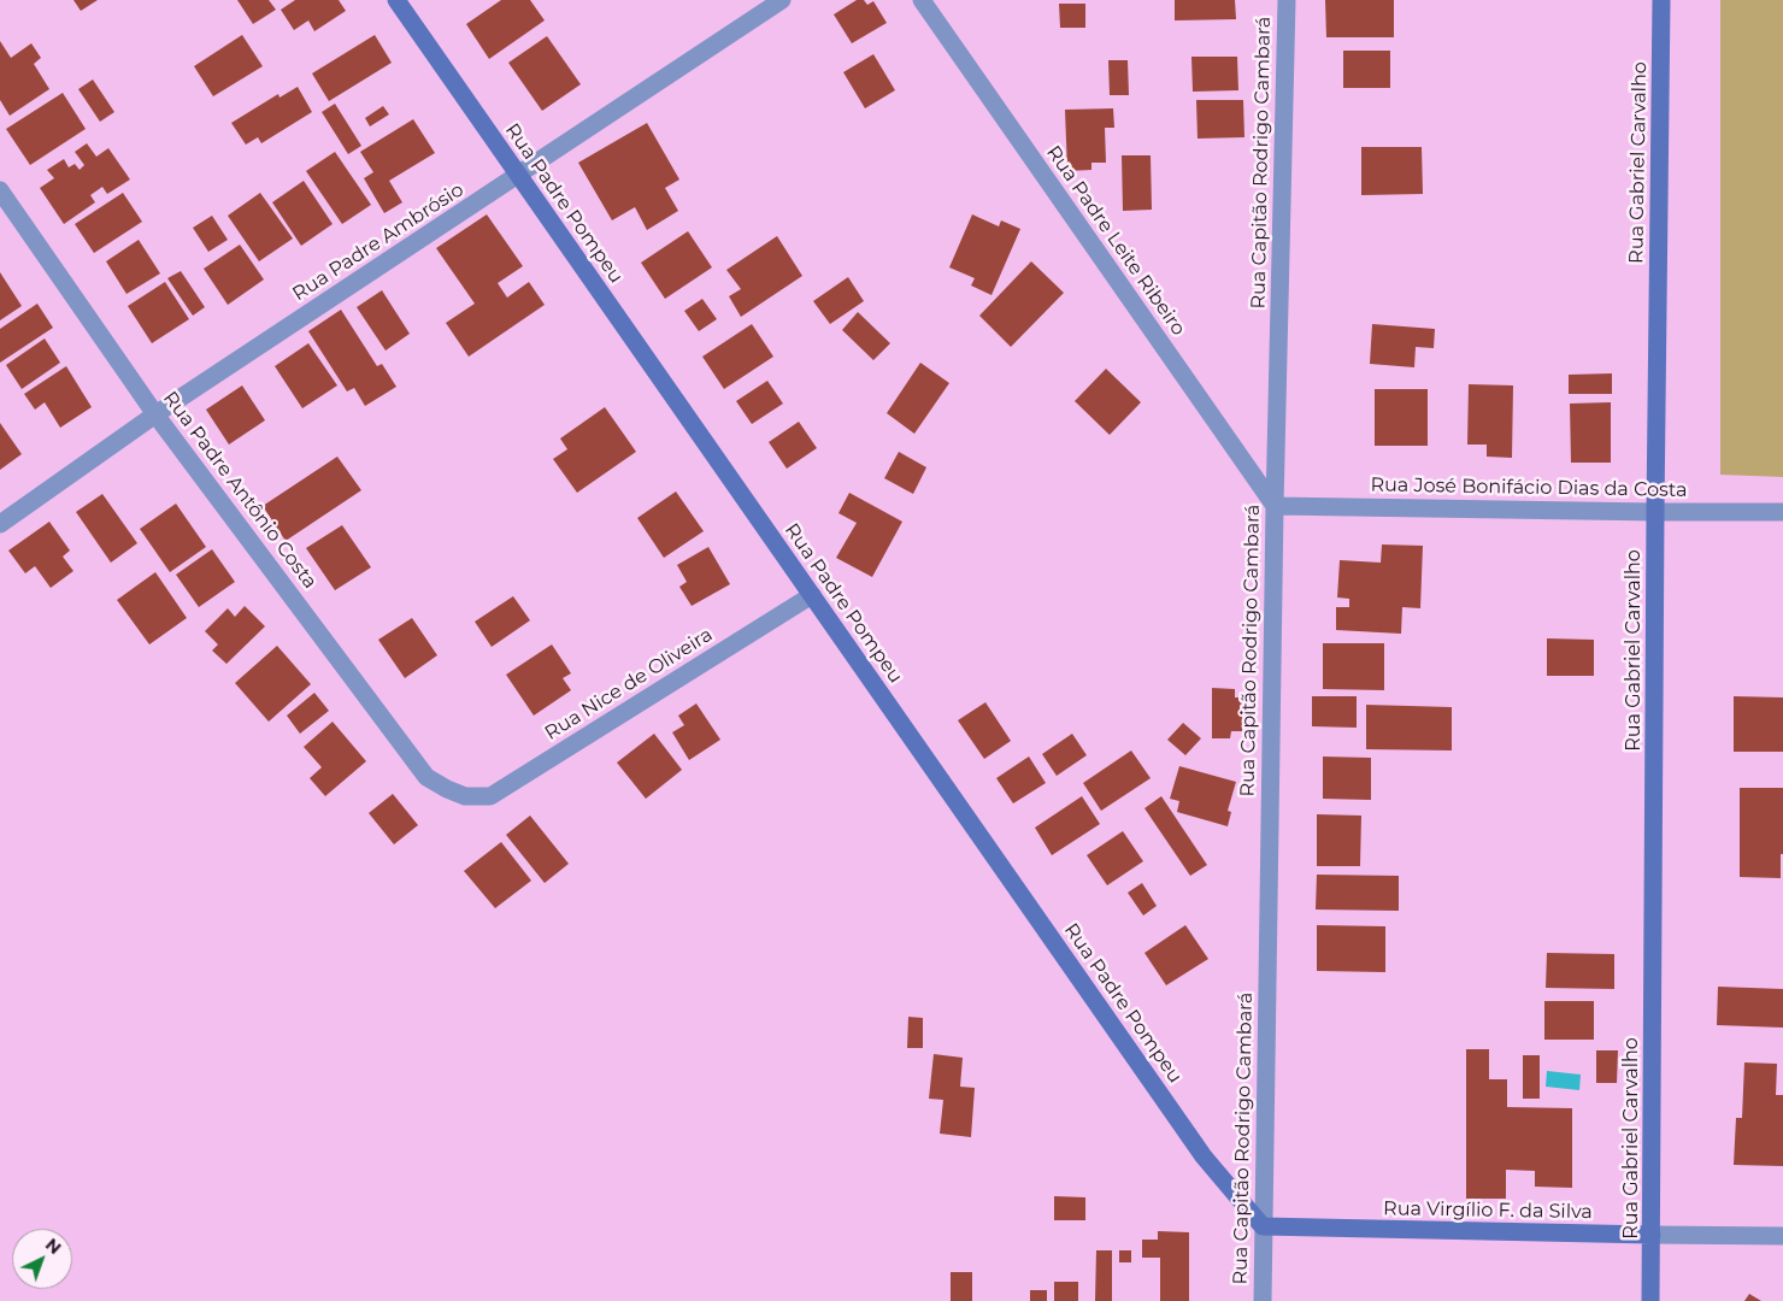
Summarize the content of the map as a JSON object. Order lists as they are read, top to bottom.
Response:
{
  "streets": {
    "street": [
      "Rua Capitão Rodrigo Cambará",
      "Rua Gabriel Carvalho",
      "Rua Padre Pompeu",
      "Rua Padre Leite Ribeiro",
      "Rua Padre Ambrósio",
      "Rua José Bonifácio Dias da Costa",
      "Rua Padre Antônio Costa",
      "Rua Nice de Oliveira",
      "Rua Virgílio F. da Silva"
    ]
  },
  "crossings": [
    ["Rua Capitão Rodrigo Cambará", "Rua Padre Pompeu"],
    ["Rua Capitão Rodrigo Cambará", "Rua Padre Leite Ribeiro"],
    ["Rua Capitão Rodrigo Cambará", "Rua José Bonifácio Dias da Costa"],
    ["Rua Capitão Rodrigo Cambará", "Rua Virgílio F. da Silva"],
    ["Rua Gabriel Carvalho", "Rua José Bonifácio Dias da Costa"],
    ["Rua Gabriel Carvalho", "Rua Virgílio F. da Silva"],
    ["Rua Padre Pompeu", "Rua Padre Ambrósio"],
    ["Rua Padre Pompeu", "Rua Nice de Oliveira"],
    ["Rua Padre Pompeu", "Rua Virgílio F. da Silva"],
    ["Rua Padre Leite Ribeiro", "Rua José Bonifácio Dias da Costa"],
    ["Rua Padre Ambrósio", "Rua Padre Antônio Costa"],
    ["Rua Padre Antônio Costa", "Rua Nice de Oliveira"]
  ],
  "north": "top right"
}
